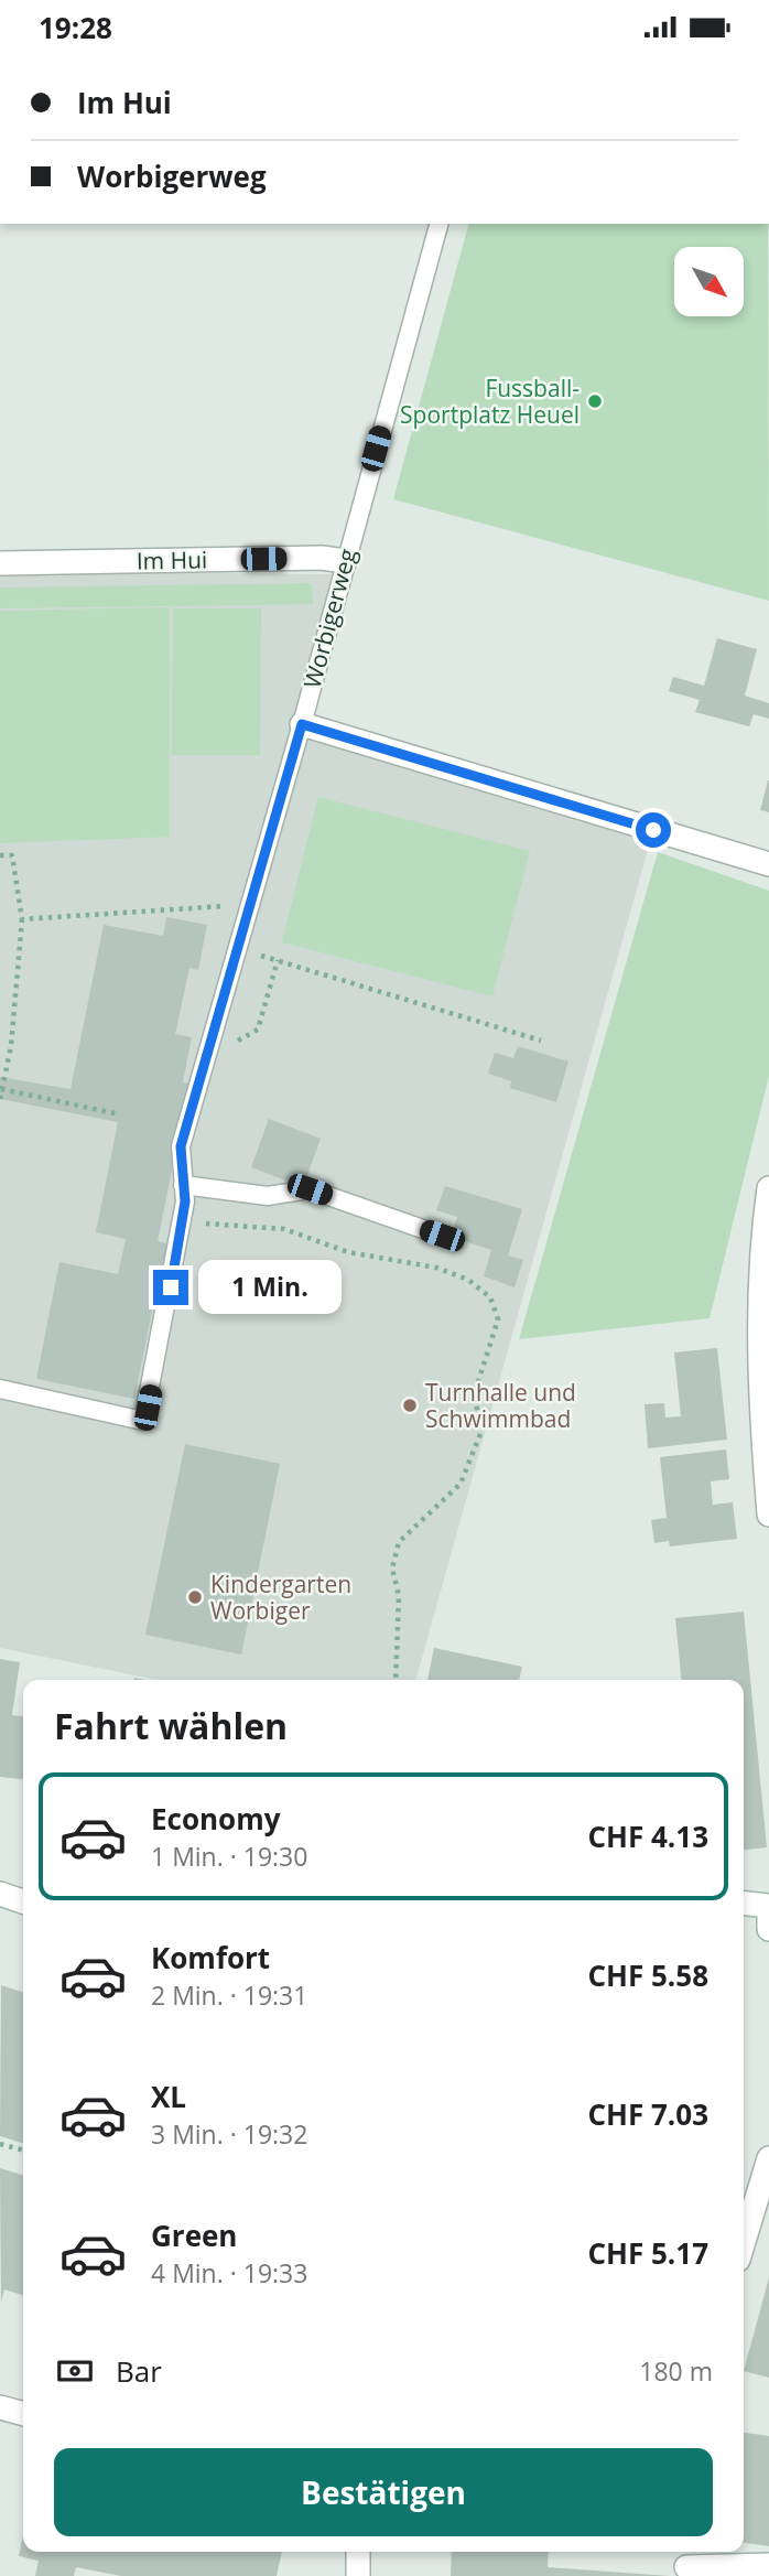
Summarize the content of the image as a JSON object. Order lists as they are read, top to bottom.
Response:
{
  "streets": {
    "street": ["Im Hui"],
    "lane": ["Worbigerweg"]
  },
  "crossings": [
    ["Im Hui", "Worbigerweg"]
  ],
  "places": ["Fussball- Sportplatz Heuel", "Turnhalle und Schwimmbad", "Kindergarten Worbiger"],
  "north": "bottom right",
  "page": {
    "status": "19:28",
    "banner": ["Im Hui", "Worbigerweg"],
    "bubble": "1 Min.",
    "heading": "Fahrt wählen",
    "list": [
      {
        "name": "Economy",
        "note": "1 Min. · 19:30",
        "value": "CHF 4.13"
      },
      {
        "name": "Komfort",
        "note": "2 Min. · 19:31",
        "value": "CHF 5.58"
      },
      {
        "name": "XL",
        "note": "3 Min. · 19:32",
        "value": "CHF 7.03"
      },
      {
        "name": "Green",
        "note": "4 Min. · 19:33",
        "value": "CHF 5.17"
      }
    ],
    "pay": ["Bar", "180 m"],
    "buttons": "Bestätigen"
  }
}
